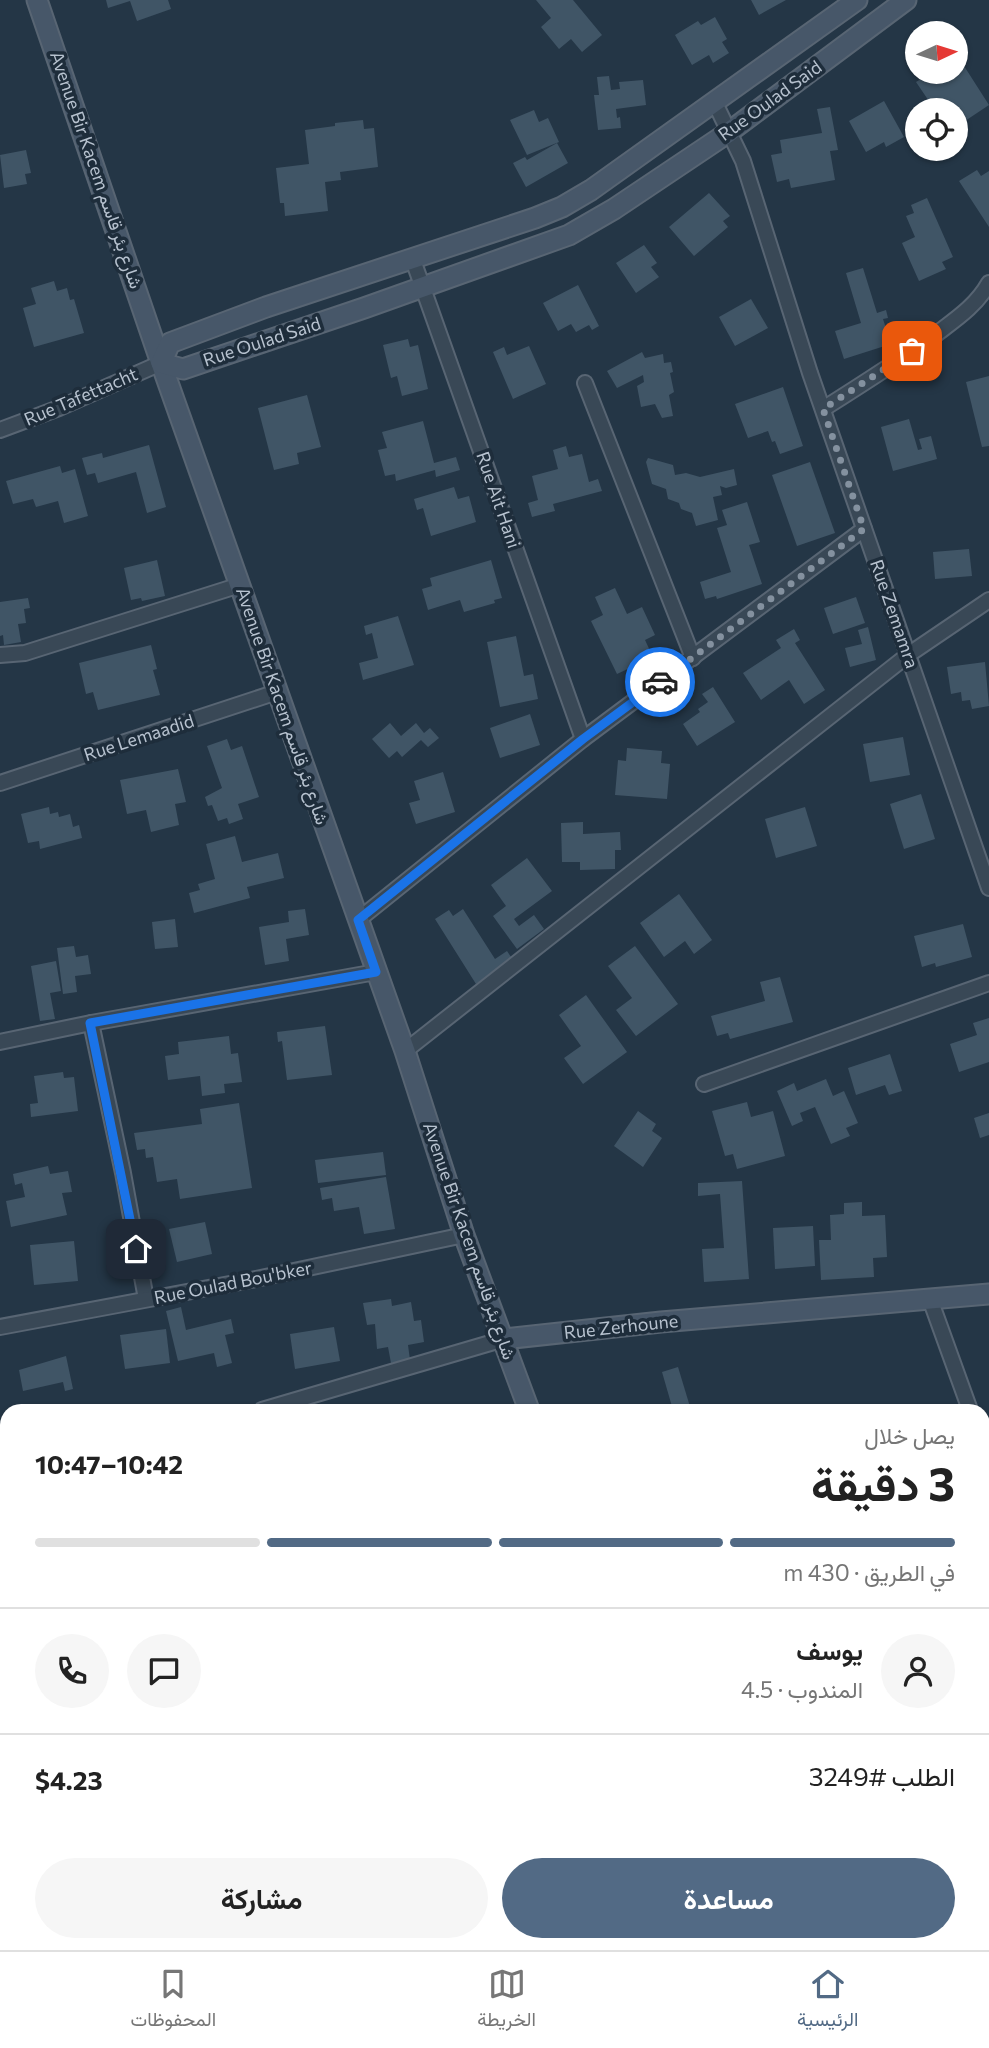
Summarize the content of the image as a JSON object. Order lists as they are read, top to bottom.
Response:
{
  "streets": {
    "street": [
      "Rue Oulad Said",
      "Avenue Bir Kacem شارع بئر قاسم",
      "Rue Tafettacht",
      "Rue Ait Hani",
      "Rue Zemamra",
      "Rue Lemaadid",
      "Rue Oulad Bou'bker",
      "Rue Zerhoune"
    ]
  },
  "crossings": [
    ["Rue Oulad Said", "Avenue Bir Kacem شارع بئر قاسم"],
    ["Rue Oulad Said", "Rue Tafettacht"],
    ["Rue Oulad Said", "Rue Ait Hani"],
    ["Rue Oulad Said", "Rue Zemamra"],
    ["Avenue Bir Kacem شارع بئر قاسم", "Rue Tafettacht"],
    ["Avenue Bir Kacem شارع بئر قاسم", "Rue Lemaadid"],
    ["Avenue Bir Kacem شارع بئر قاسم", "Rue Oulad Bou'bker"],
    ["Avenue Bir Kacem شارع بئر قاسم", "Rue Zerhoune"]
  ],
  "north": "right",
  "page": {
    "heading": ["3 دقيقة", "يصل خلال", "10:42–10:47"],
    "panel": [
      "يوسف",
      "المندوب · 4.5",
      "الطلب #3249",
      "$4.23"
    ],
    "bar": "في الطريق · 430 m",
    "buttons": ["مساعدة", "مشاركة"],
    "tabs": ["الرئيسية", "الخريطة", "المحفوظات"]
  }
}
